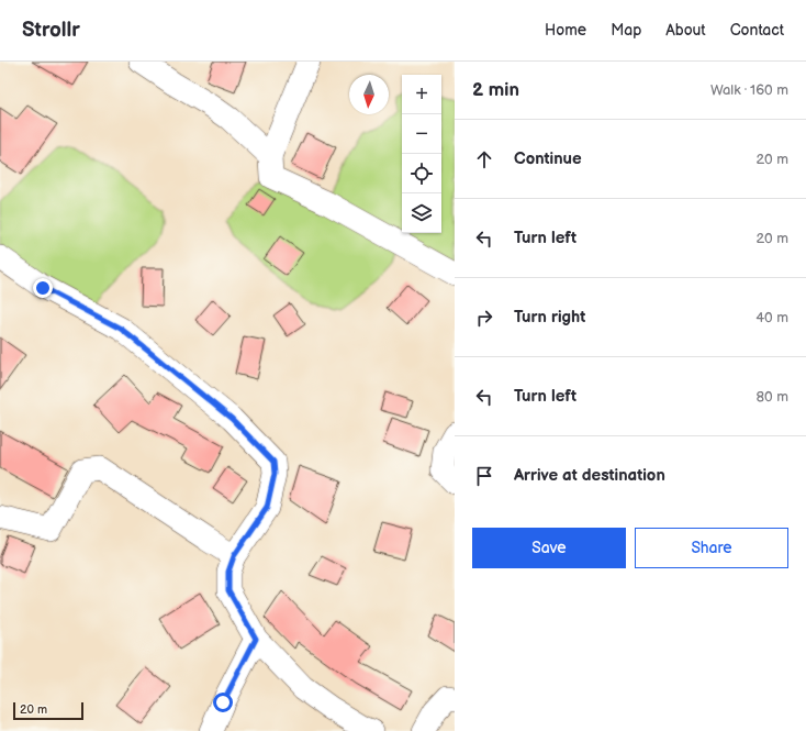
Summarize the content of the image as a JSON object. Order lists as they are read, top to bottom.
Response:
{
  "scale_bar": "20 m",
  "north": "bottom",
  "page": {
    "header": "Strollr",
    "nav": [
      "Home",
      "Map",
      "About",
      "Contact"
    ],
    "heading": ["2 min", "Walk · 160 m"],
    "map_buttons": ["+", "−"],
    "list": [
      ["Continue", "20 m"],
      ["Turn left", "20 m"],
      ["Turn right", "40 m"],
      ["Turn left", "80 m"],
      "Arrive at destination"
    ],
    "buttons": ["Save", "Share"],
    "scale": "20 m"
  }
}
